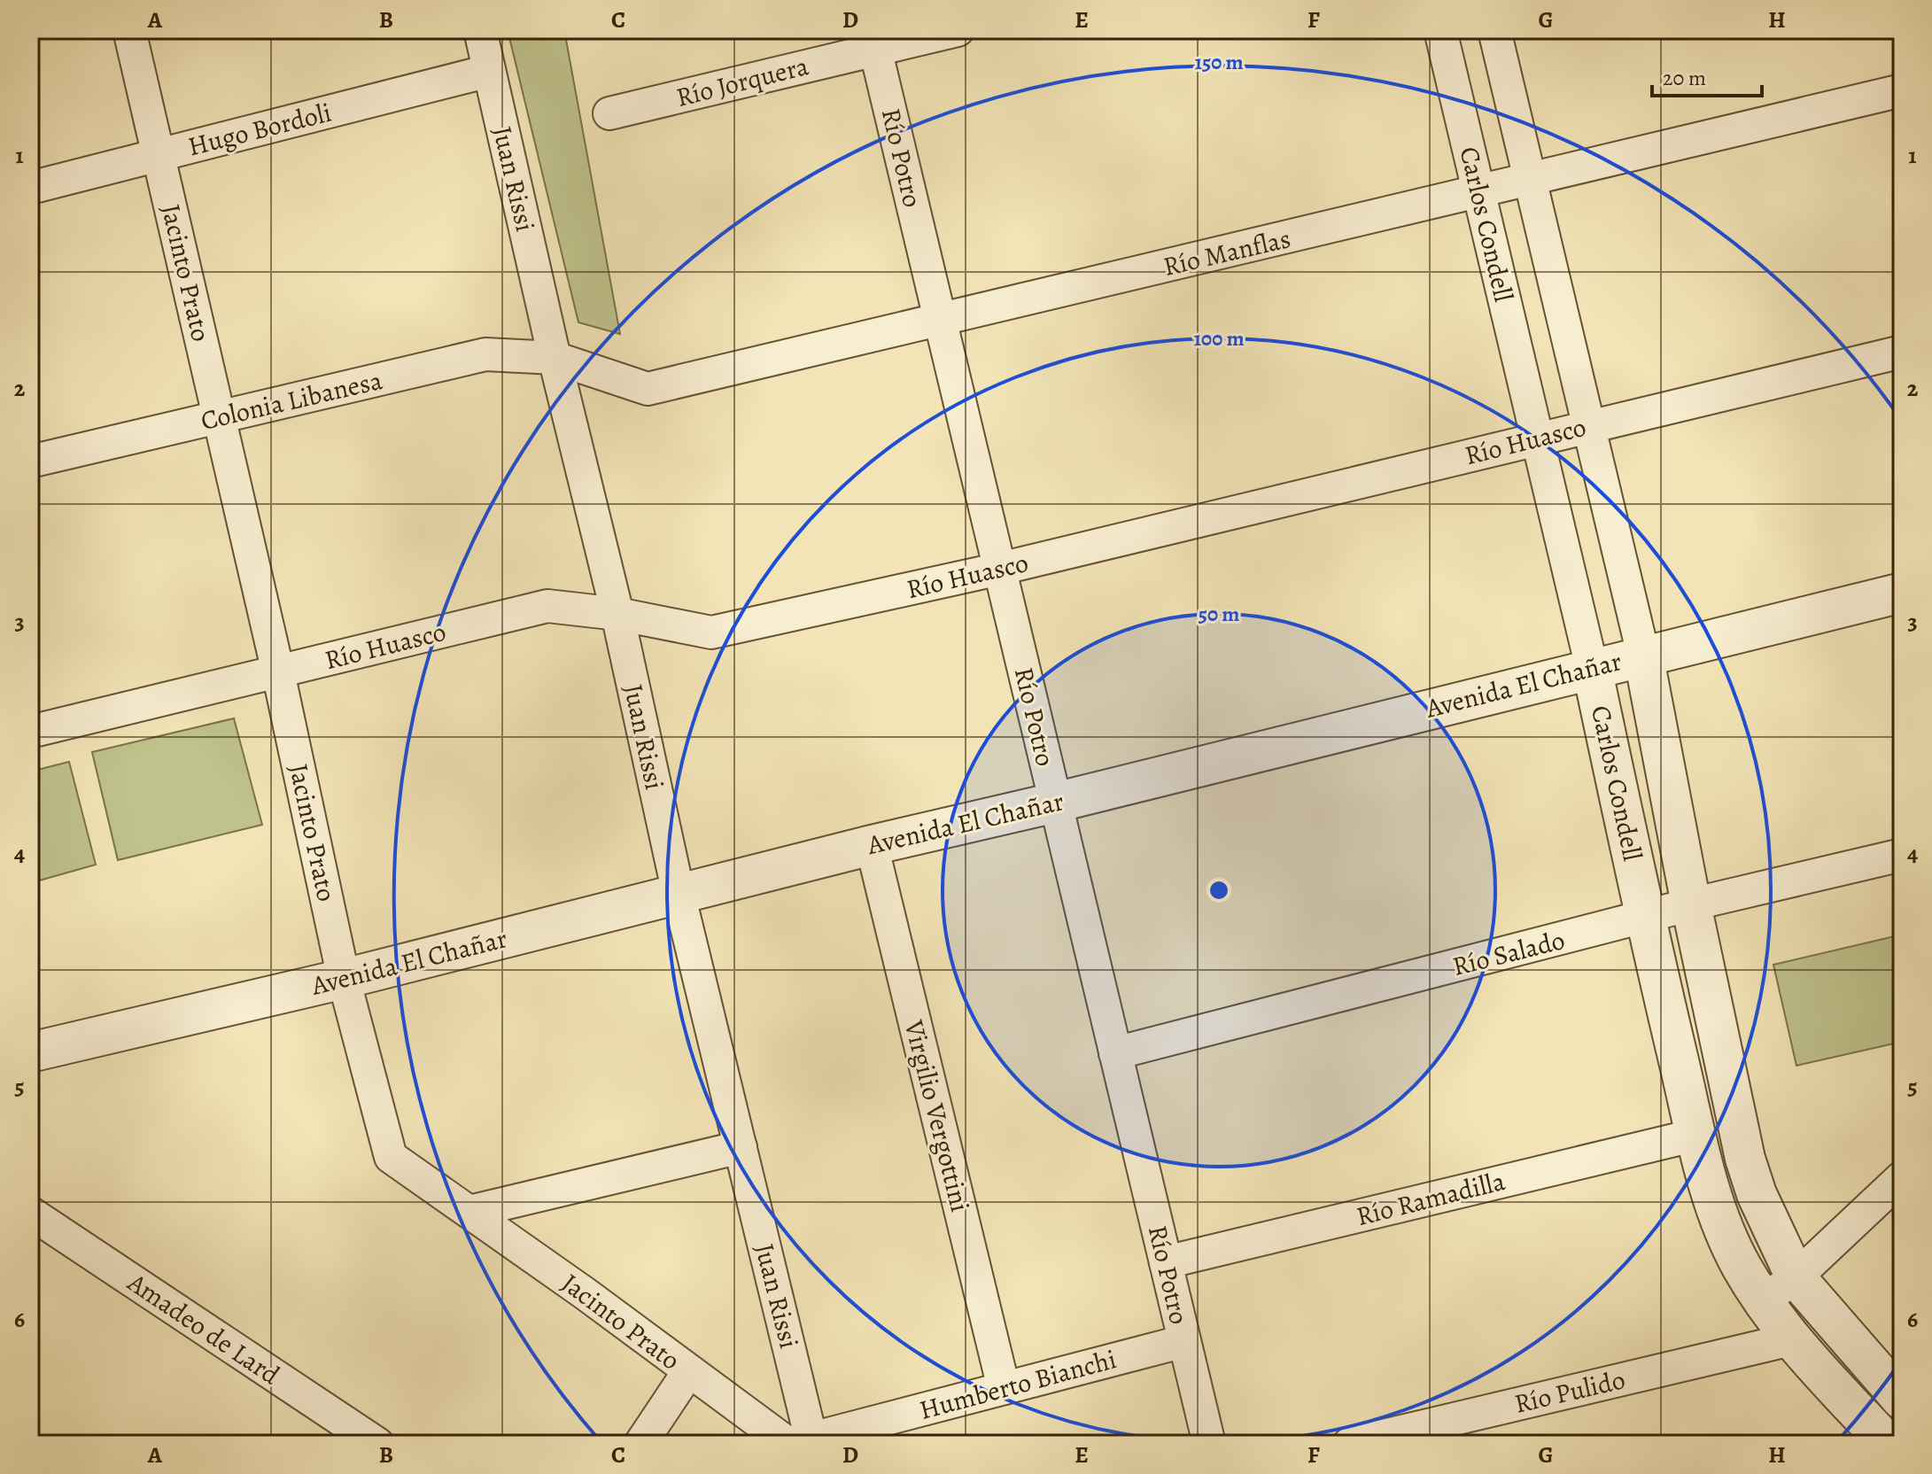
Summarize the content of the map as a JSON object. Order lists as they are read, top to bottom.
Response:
{
  "streets": {
    "street": [
      "Río Jorquera",
      "Hugo Bordoli",
      "Río Potro",
      "Juan Rissi",
      "Carlos Condell",
      "Río Manflas",
      "Jacinto Prato",
      "Colonia Libanesa",
      "Río Huasco",
      "Avenida El Chañar",
      "Río Salado",
      "Virgilio Vergottini",
      "Río Ramadilla",
      "Amadeo de Lard",
      "Humberto Bianchi",
      "Río Pulido"
    ]
  },
  "crossings": [
    ["Río Jorquera", "Río Potro"],
    ["Hugo Bordoli", "Juan Rissi"],
    ["Hugo Bordoli", "Jacinto Prato"],
    ["Río Potro", "Río Manflas"],
    ["Río Potro", "Río Huasco"],
    ["Río Potro", "Avenida El Chañar"],
    ["Río Potro", "Río Salado"],
    ["Río Potro", "Río Ramadilla"],
    ["Río Potro", "Humberto Bianchi"],
    ["Juan Rissi", "Río Manflas"],
    ["Juan Rissi", "Jacinto Prato"],
    ["Juan Rissi", "Colonia Libanesa"],
    ["Juan Rissi", "Río Huasco"],
    ["Juan Rissi", "Avenida El Chañar"],
    ["Juan Rissi", "Humberto Bianchi"],
    ["Carlos Condell", "Río Manflas"],
    ["Carlos Condell", "Río Huasco"],
    ["Carlos Condell", "Avenida El Chañar"],
    ["Carlos Condell", "Río Salado"],
    ["Carlos Condell", "Río Ramadilla"],
    ["Carlos Condell", "Río Pulido"],
    ["Río Manflas", "Colonia Libanesa"],
    ["Jacinto Prato", "Colonia Libanesa"],
    ["Jacinto Prato", "Río Huasco"],
    ["Jacinto Prato", "Avenida El Chañar"],
    ["Jacinto Prato", "Humberto Bianchi"],
    ["Avenida El Chañar", "Virgilio Vergottini"],
    ["Virgilio Vergottini", "Humberto Bianchi"]
  ],
  "scale_bar": "20 m",
  "grid": {
    "columns": [
      "A",
      "B",
      "C",
      "D",
      "E",
      "F",
      "G",
      "H"
    ],
    "rows": [
      "1",
      "2",
      "3",
      "4",
      "5",
      "6"
    ]
  },
  "rings": ["150 m", "100 m", "50 m"]
}
